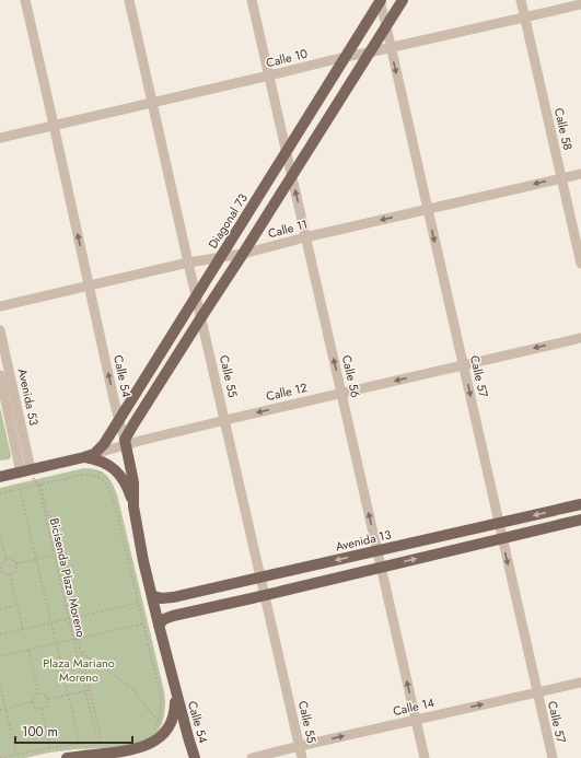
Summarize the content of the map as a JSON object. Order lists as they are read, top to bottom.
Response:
{
  "streets": {
    "main road": [
      "Diagonal 73",
      "Calle 54",
      "Calle 12",
      "Avenida 13"
    ],
    "street": [
      "Calle 10",
      "Calle 58",
      "Calle 11",
      "Calle 55",
      "Calle 56",
      "Calle 57",
      "Avenida 53",
      "Calle 14"
    ],
    "path": ["Bicisenda Plaza Moreno"]
  },
  "crossings": [
    ["Calle 10", "Calle 58"],
    ["Calle 10", "Diagonal 73"],
    ["Calle 10", "Calle 54"],
    ["Calle 10", "Calle 55"],
    ["Calle 10", "Calle 56"],
    ["Calle 10", "Calle 57"],
    ["Calle 58", "Calle 11"],
    ["Diagonal 73", "Calle 11"],
    ["Diagonal 73", "Calle 54"],
    ["Diagonal 73", "Calle 55"],
    ["Diagonal 73", "Calle 56"],
    ["Diagonal 73", "Calle 57"],
    ["Diagonal 73", "Calle 12"],
    ["Calle 11", "Calle 54"],
    ["Calle 11", "Calle 55"],
    ["Calle 11", "Calle 56"],
    ["Calle 11", "Calle 57"],
    ["Calle 54", "Calle 12"],
    ["Calle 54", "Avenida 13"],
    ["Calle 55", "Calle 12"],
    ["Calle 55", "Avenida 13"],
    ["Calle 55", "Calle 14"],
    ["Calle 56", "Calle 12"],
    ["Calle 56", "Avenida 13"],
    ["Calle 56", "Calle 14"],
    ["Calle 57", "Calle 12"],
    ["Calle 57", "Avenida 13"],
    ["Calle 57", "Calle 14"],
    ["Calle 12", "Avenida 53"],
    ["Calle 12", "Bicisenda Plaza Moreno"],
    ["Avenida 53", "Bicisenda Plaza Moreno"]
  ],
  "one_way": [
    "Calle 11",
    "Calle 54",
    "Calle 56",
    "Calle 57",
    "Calle 12",
    "Calle 14"
  ],
  "parks": ["Plaza Mariano Moreno"],
  "scale_bar": "100 m"
}
